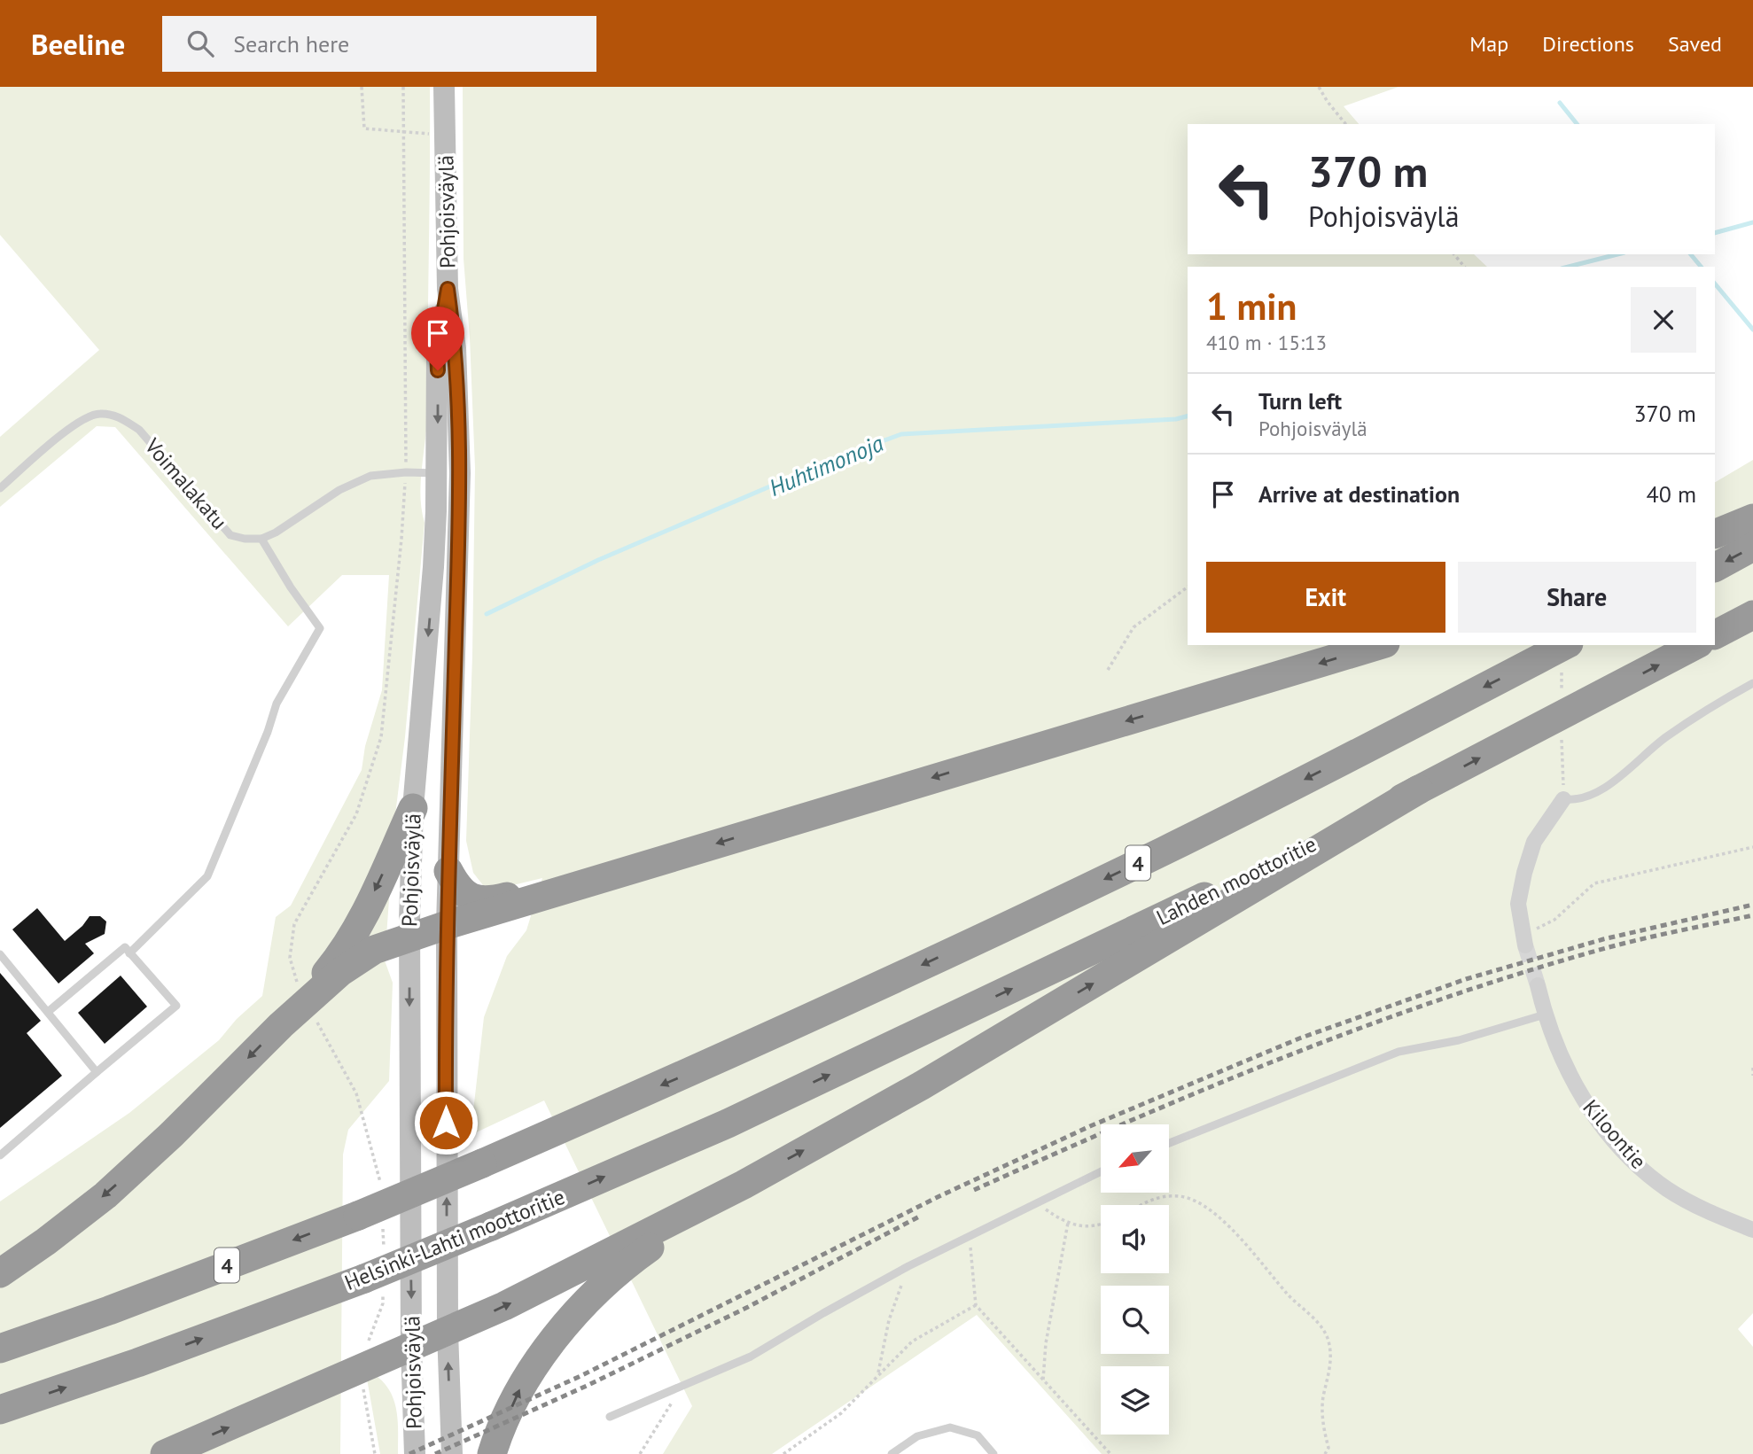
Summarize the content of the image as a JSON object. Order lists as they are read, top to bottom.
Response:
{
  "streets": {
    "highway": ["4", "Lahden moottoritie", "Helsinki-Lahti moottoritie"],
    "main road": ["Pohjoisväylä"],
    "street": ["Kiloontie"],
    "lane": ["Voimalakatu"]
  },
  "crossings": [
    ["Lahden moottoritie", "Helsinki-Lahti moottoritie"]
  ],
  "water": ["Huhtimonoja"],
  "north": "bottom left",
  "page": {
    "header": "Beeline",
    "search": "Search here",
    "nav": ["Map", "Directions", "Saved"],
    "turn": ["370 m", "Pohjoisväylä"],
    "heading": ["1 min", "410 m · 15:13"],
    "list": [
      {
        "name": "Turn left",
        "note": "Pohjoisväylä",
        "value": "370 m"
      },
      {
        "name": "Arrive at destination",
        "value": "40 m"
      }
    ],
    "buttons": ["Exit", "Share"]
  }
}
